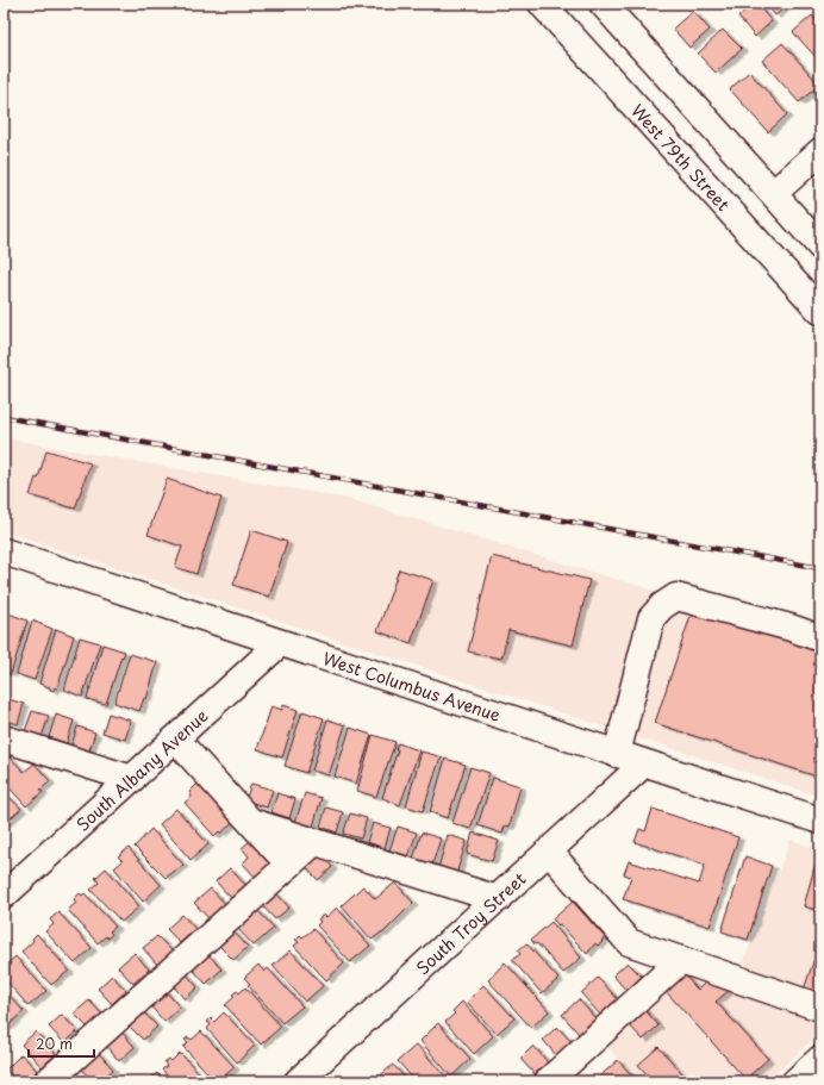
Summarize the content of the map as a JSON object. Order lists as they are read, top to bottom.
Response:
{
  "streets": {
    "main road": [
      "West 79th Street",
      "West Columbus Avenue",
      "South Albany Avenue",
      "South Troy Street"
    ]
  },
  "crossings": [
    ["West Columbus Avenue", "South Albany Avenue"],
    ["West Columbus Avenue", "South Troy Street"]
  ],
  "scale_bar": "20 m"
}
